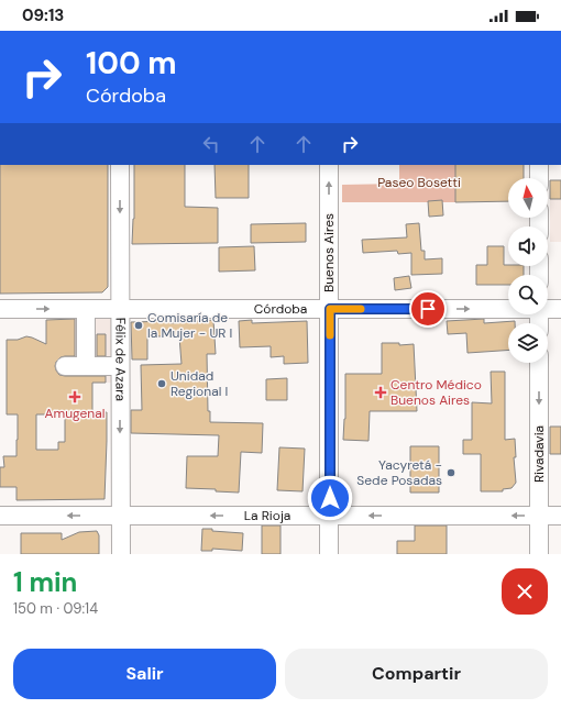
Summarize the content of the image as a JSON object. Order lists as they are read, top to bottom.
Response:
{
  "streets": {
    "street": [
      "Buenos Aires",
      "Córdoba",
      "Félix de Azara",
      "Rivadavia",
      "La Rioja"
    ]
  },
  "crossings": [
    ["Buenos Aires", "Córdoba"],
    ["Buenos Aires", "La Rioja"],
    ["Córdoba", "Félix de Azara"],
    ["Félix de Azara", "La Rioja"],
    ["Rivadavia", "La Rioja"]
  ],
  "one_way": [
    "Buenos Aires",
    "Córdoba",
    "Félix de Azara",
    "Rivadavia",
    "La Rioja"
  ],
  "parks": ["Paseo Bosetti"],
  "places": {
    "other": ["Comisaría de la Mujer - UR I", "Unidad Regional I", "Yacyretá - Sede Posadas"],
    "health": ["Centro Médico Buenos Aires", "Amugenal"]
  },
  "north": "top",
  "page": {
    "status": "09:13",
    "turn": ["100 m", "Córdoba"],
    "heading": ["1 min", "150 m · 09:14"],
    "buttons": ["Salir", "Compartir"]
  }
}
